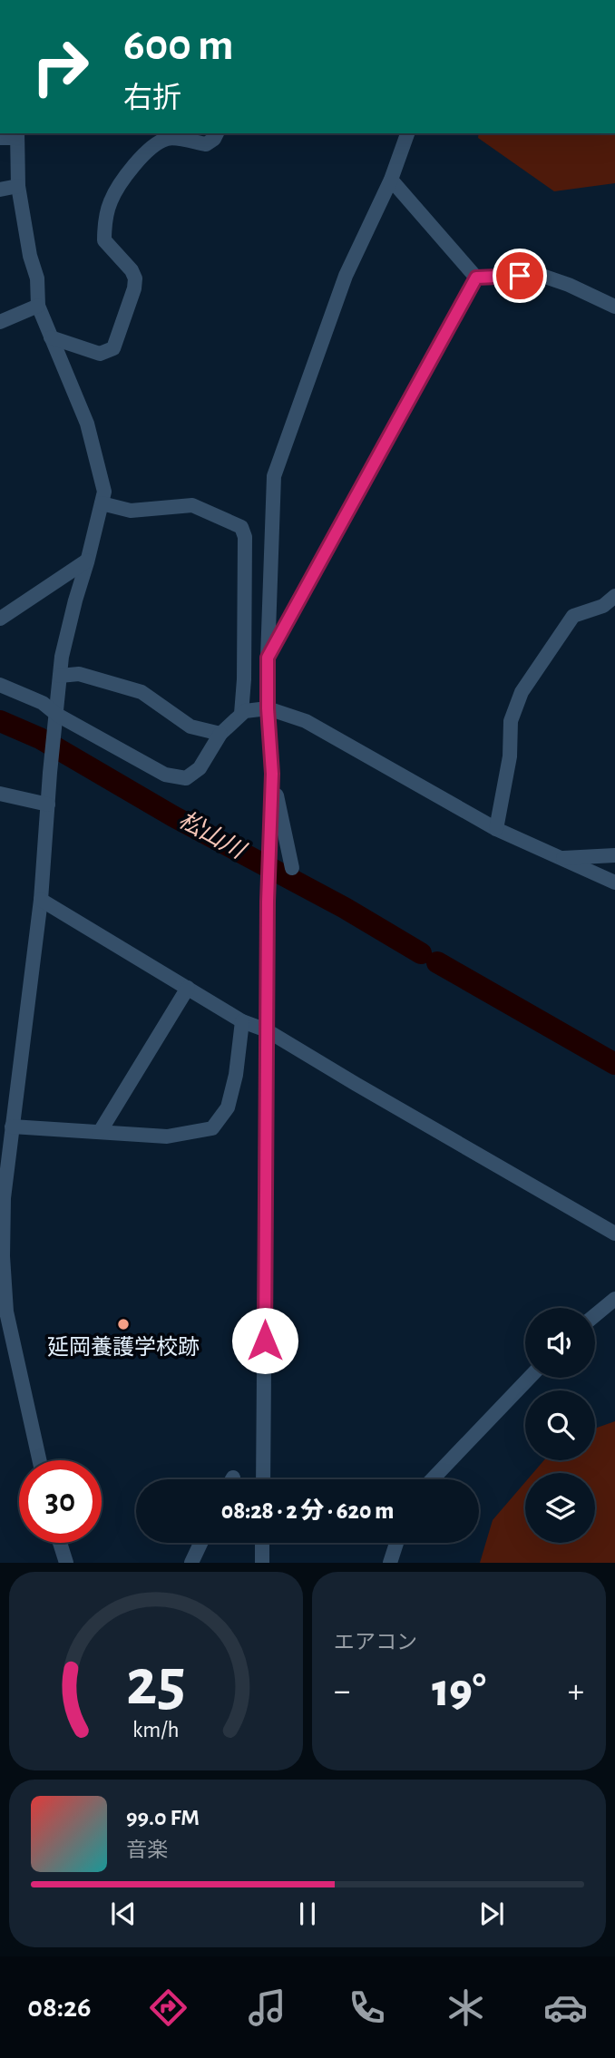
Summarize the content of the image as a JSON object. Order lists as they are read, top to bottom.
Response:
{
  "water": ["松山川"],
  "places": ["延岡養護学校跡"],
  "page": {
    "turn": ["600 m", "右折"],
    "limit": "30",
    "trip": "08:28 · 2 分 · 620 m",
    "tile": "エアコン",
    "heat": ["−", "19°", "+"],
    "song": ["99.0 FM", "音楽"],
    "tabs": "08:26",
    "gauge": ["25", "km/h"]
  }
}
